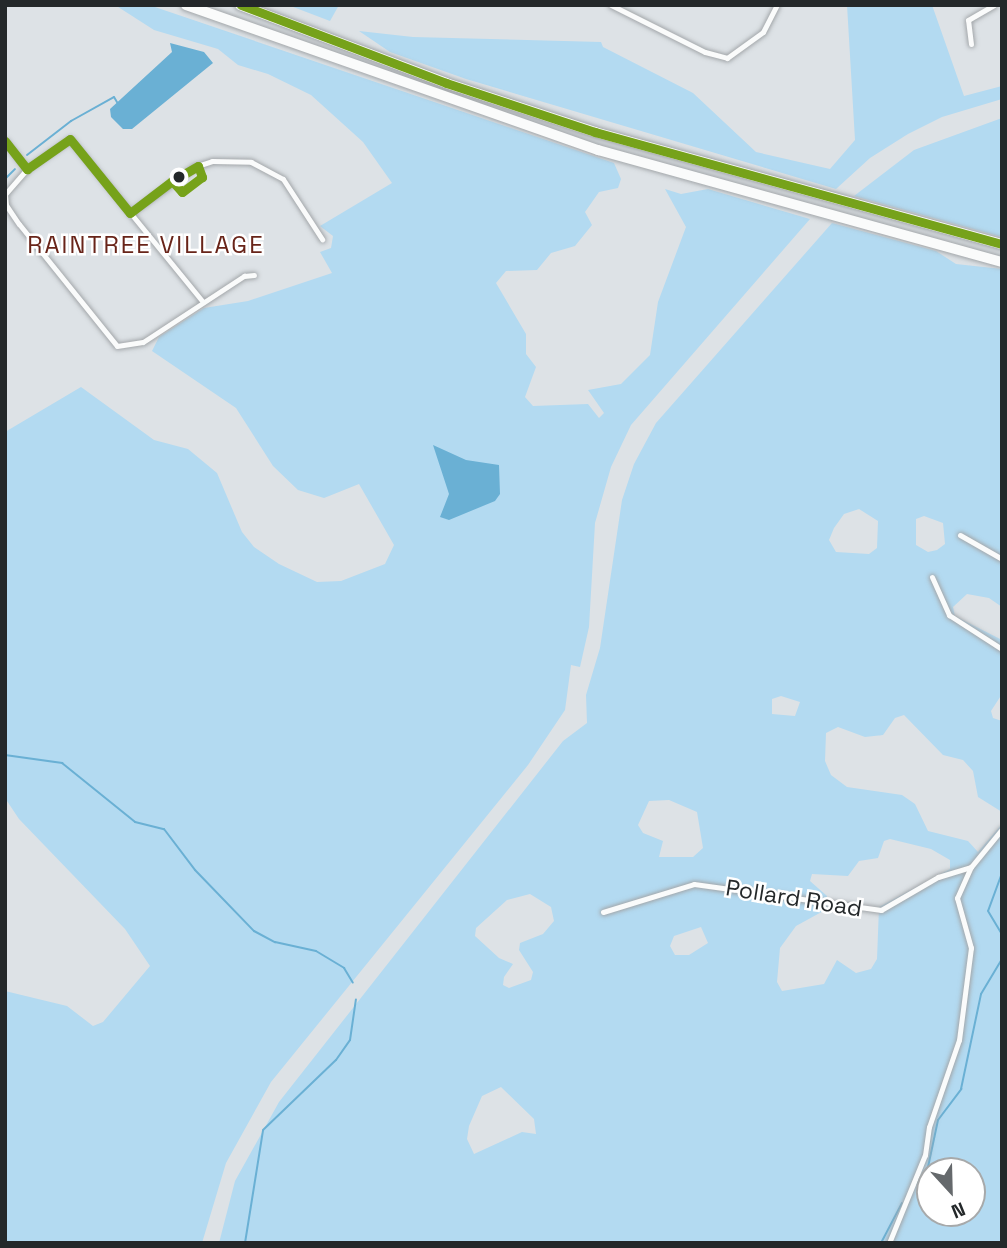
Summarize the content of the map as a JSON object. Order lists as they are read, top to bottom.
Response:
{
  "streets": {
    "street": ["Pollard Road"]
  },
  "districts": ["RAINTREE VILLAGE"],
  "north": "bottom"
}
